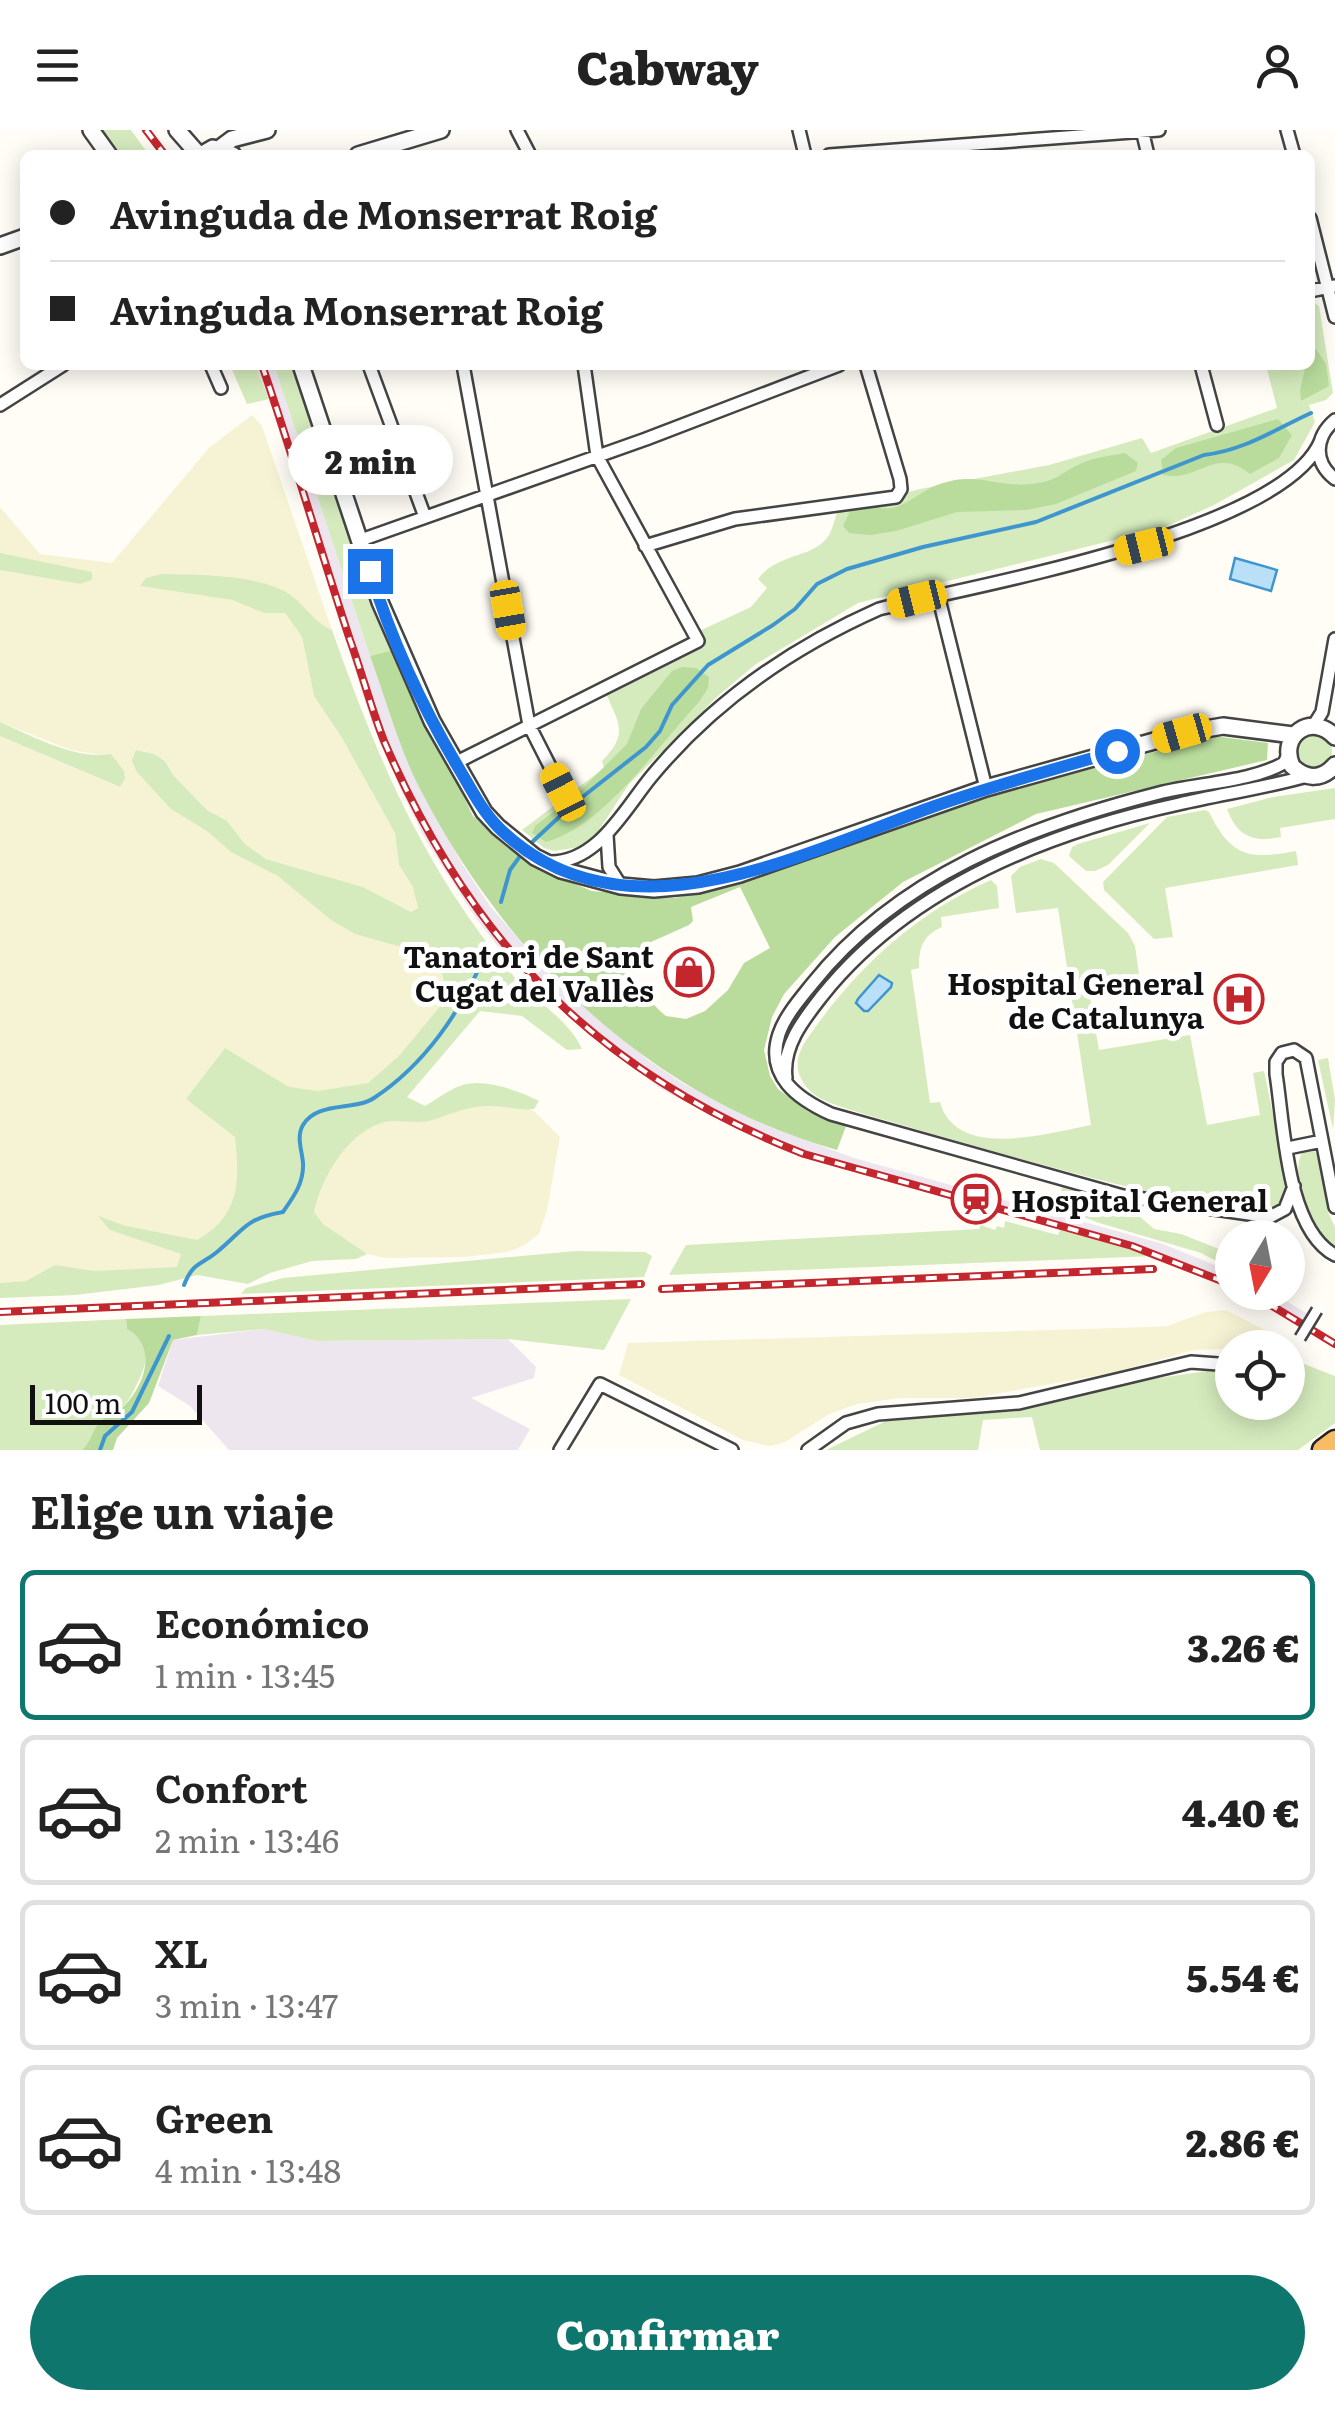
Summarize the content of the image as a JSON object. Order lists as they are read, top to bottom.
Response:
{
  "places": {
    "shop": ["Tanatori de Sant Cugat del Vallès"],
    "hospital": ["Hospital General de Catalunya"],
    "station": ["Hospital General"]
  },
  "scale_bar": "100 m",
  "north": "bottom",
  "page": {
    "header": "Cabway",
    "banner": ["Avinguda de Monserrat Roig", "Avinguda Monserrat Roig"],
    "bubble": "2 min",
    "scale": "100 m",
    "heading": "Elige un viaje",
    "list": [
      {
        "name": "Económico",
        "note": "1 min · 13:45",
        "value": "3.26 €"
      },
      {
        "name": "Confort",
        "note": "2 min · 13:46",
        "value": "4.40 €"
      },
      {
        "name": "XL",
        "note": "3 min · 13:47",
        "value": "5.54 €"
      },
      {
        "name": "Green",
        "note": "4 min · 13:48",
        "value": "2.86 €"
      }
    ],
    "buttons": "Confirmar"
  }
}
